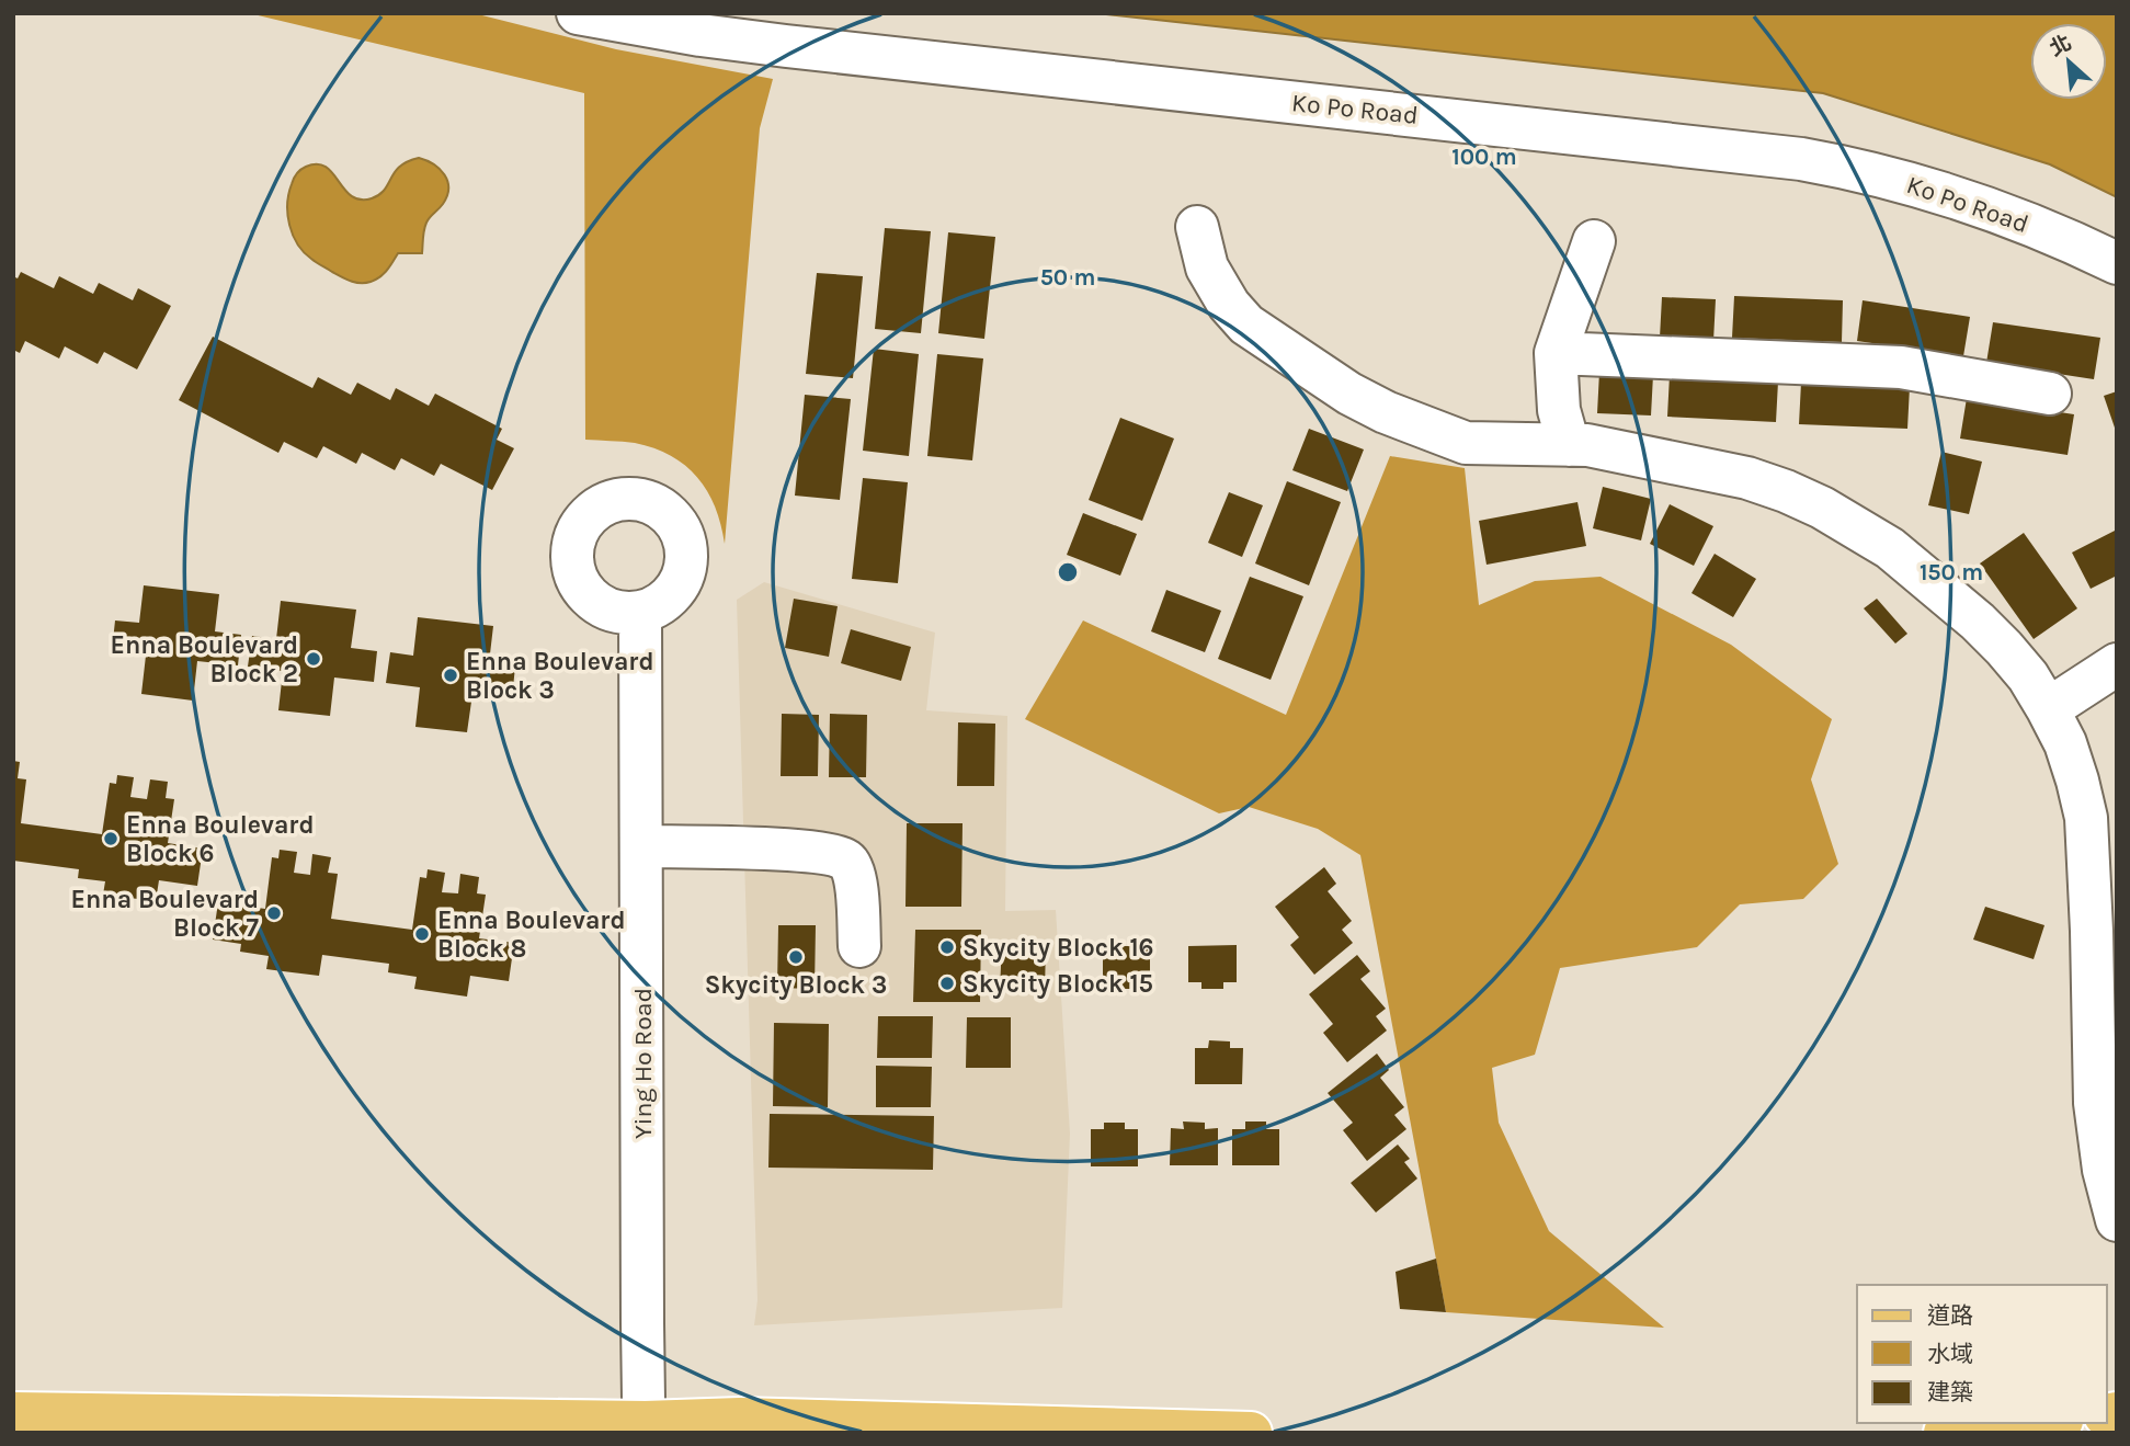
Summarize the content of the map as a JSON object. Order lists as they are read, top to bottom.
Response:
{
  "streets": {
    "street": ["Ko Po Road", "Ying Ho Road"]
  },
  "places": [
    "Enna Boulevard Block 2",
    "Enna Boulevard Block 3",
    "Enna Boulevard Block 6",
    "Enna Boulevard Block 7",
    "Enna Boulevard Block 8",
    "Skycity Block 16",
    "Skycity Block 3",
    "Skycity Block 15"
  ],
  "legend": ["道路", "水域", "建築"],
  "north": "top left",
  "rings": ["100 m", "50 m", "150 m"]
}
